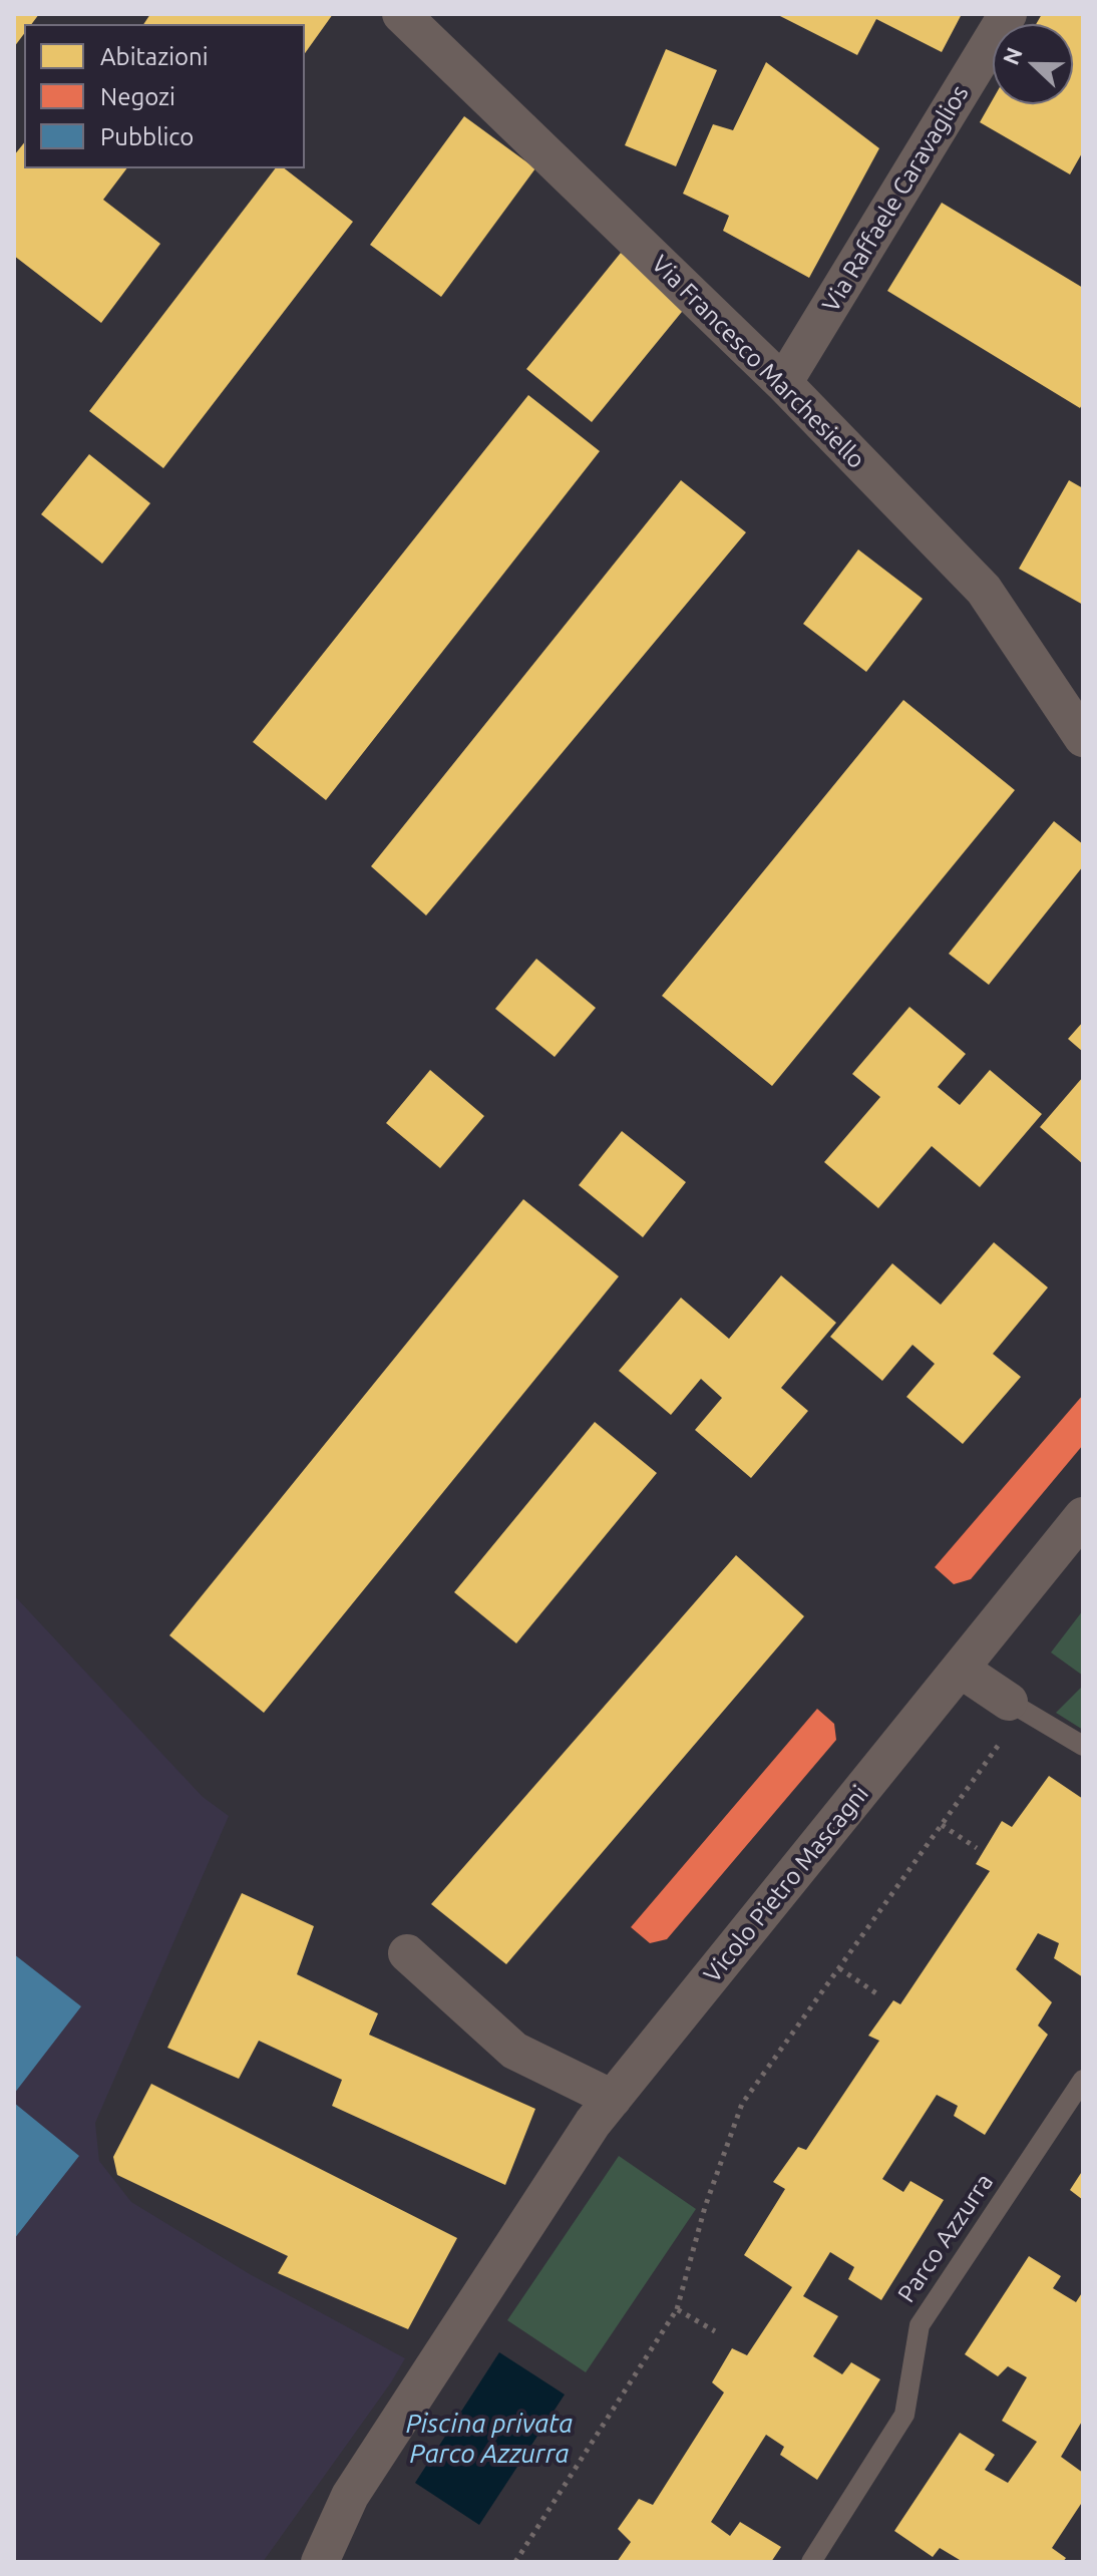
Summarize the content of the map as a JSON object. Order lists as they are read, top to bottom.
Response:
{
  "streets": {
    "street": ["Via Raffaele Caravaglios", "Via Francesco Marchesiello", "Vicolo Pietro Mascagni"],
    "lane": ["Parco Azzurra"]
  },
  "crossings": [
    ["Via Raffaele Caravaglios", "Via Francesco Marchesiello"]
  ],
  "water": ["Piscina privata Parco Azzurra"],
  "legend": ["Abitazioni", "Negozi", "Pubblico"],
  "north": "left"
}
